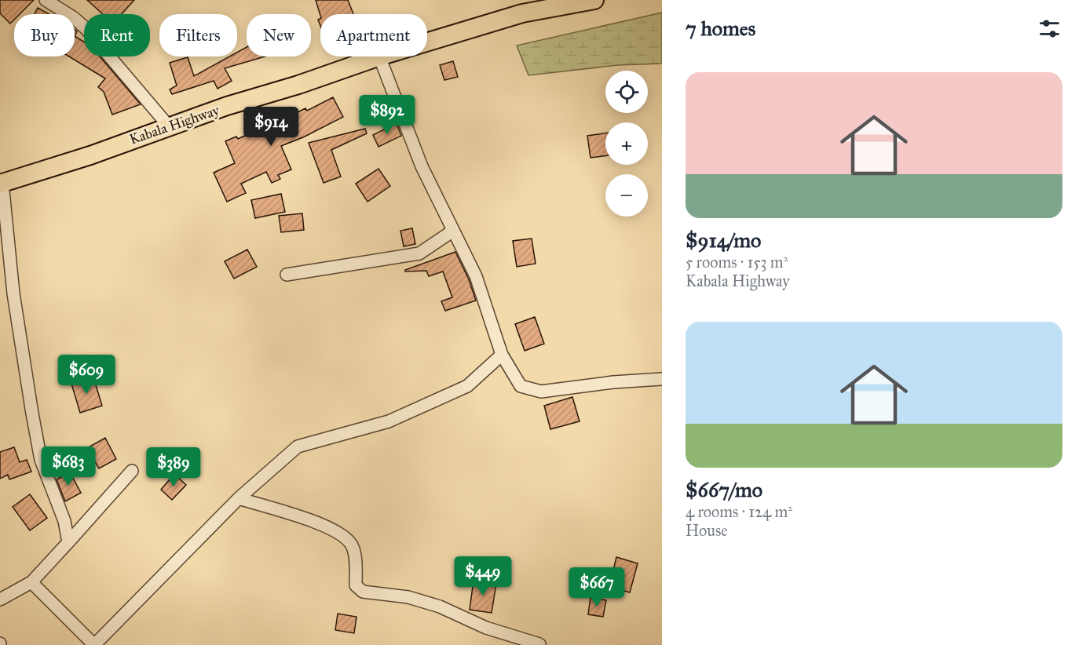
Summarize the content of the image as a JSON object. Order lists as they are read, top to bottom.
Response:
{
  "streets": {
    "main road": ["Kabala Highway"]
  },
  "page": {
    "heading": "7 homes",
    "chip": [
      "Buy",
      "Rent",
      "Filters",
      "New",
      "Apartment"
    ],
    "list": [
      {
        "name": "$914/mo",
        "note": "5 rooms · 153 m² · Kabala Highway"
      },
      {
        "name": "$667/mo",
        "note": "4 rooms · 124 m² · House"
      }
    ],
    "map_buttons": ["+", "−"],
    "price": [
      "$892",
      "$914",
      "$609",
      "$683",
      "$389",
      "$449",
      "$667"
    ]
  }
}
